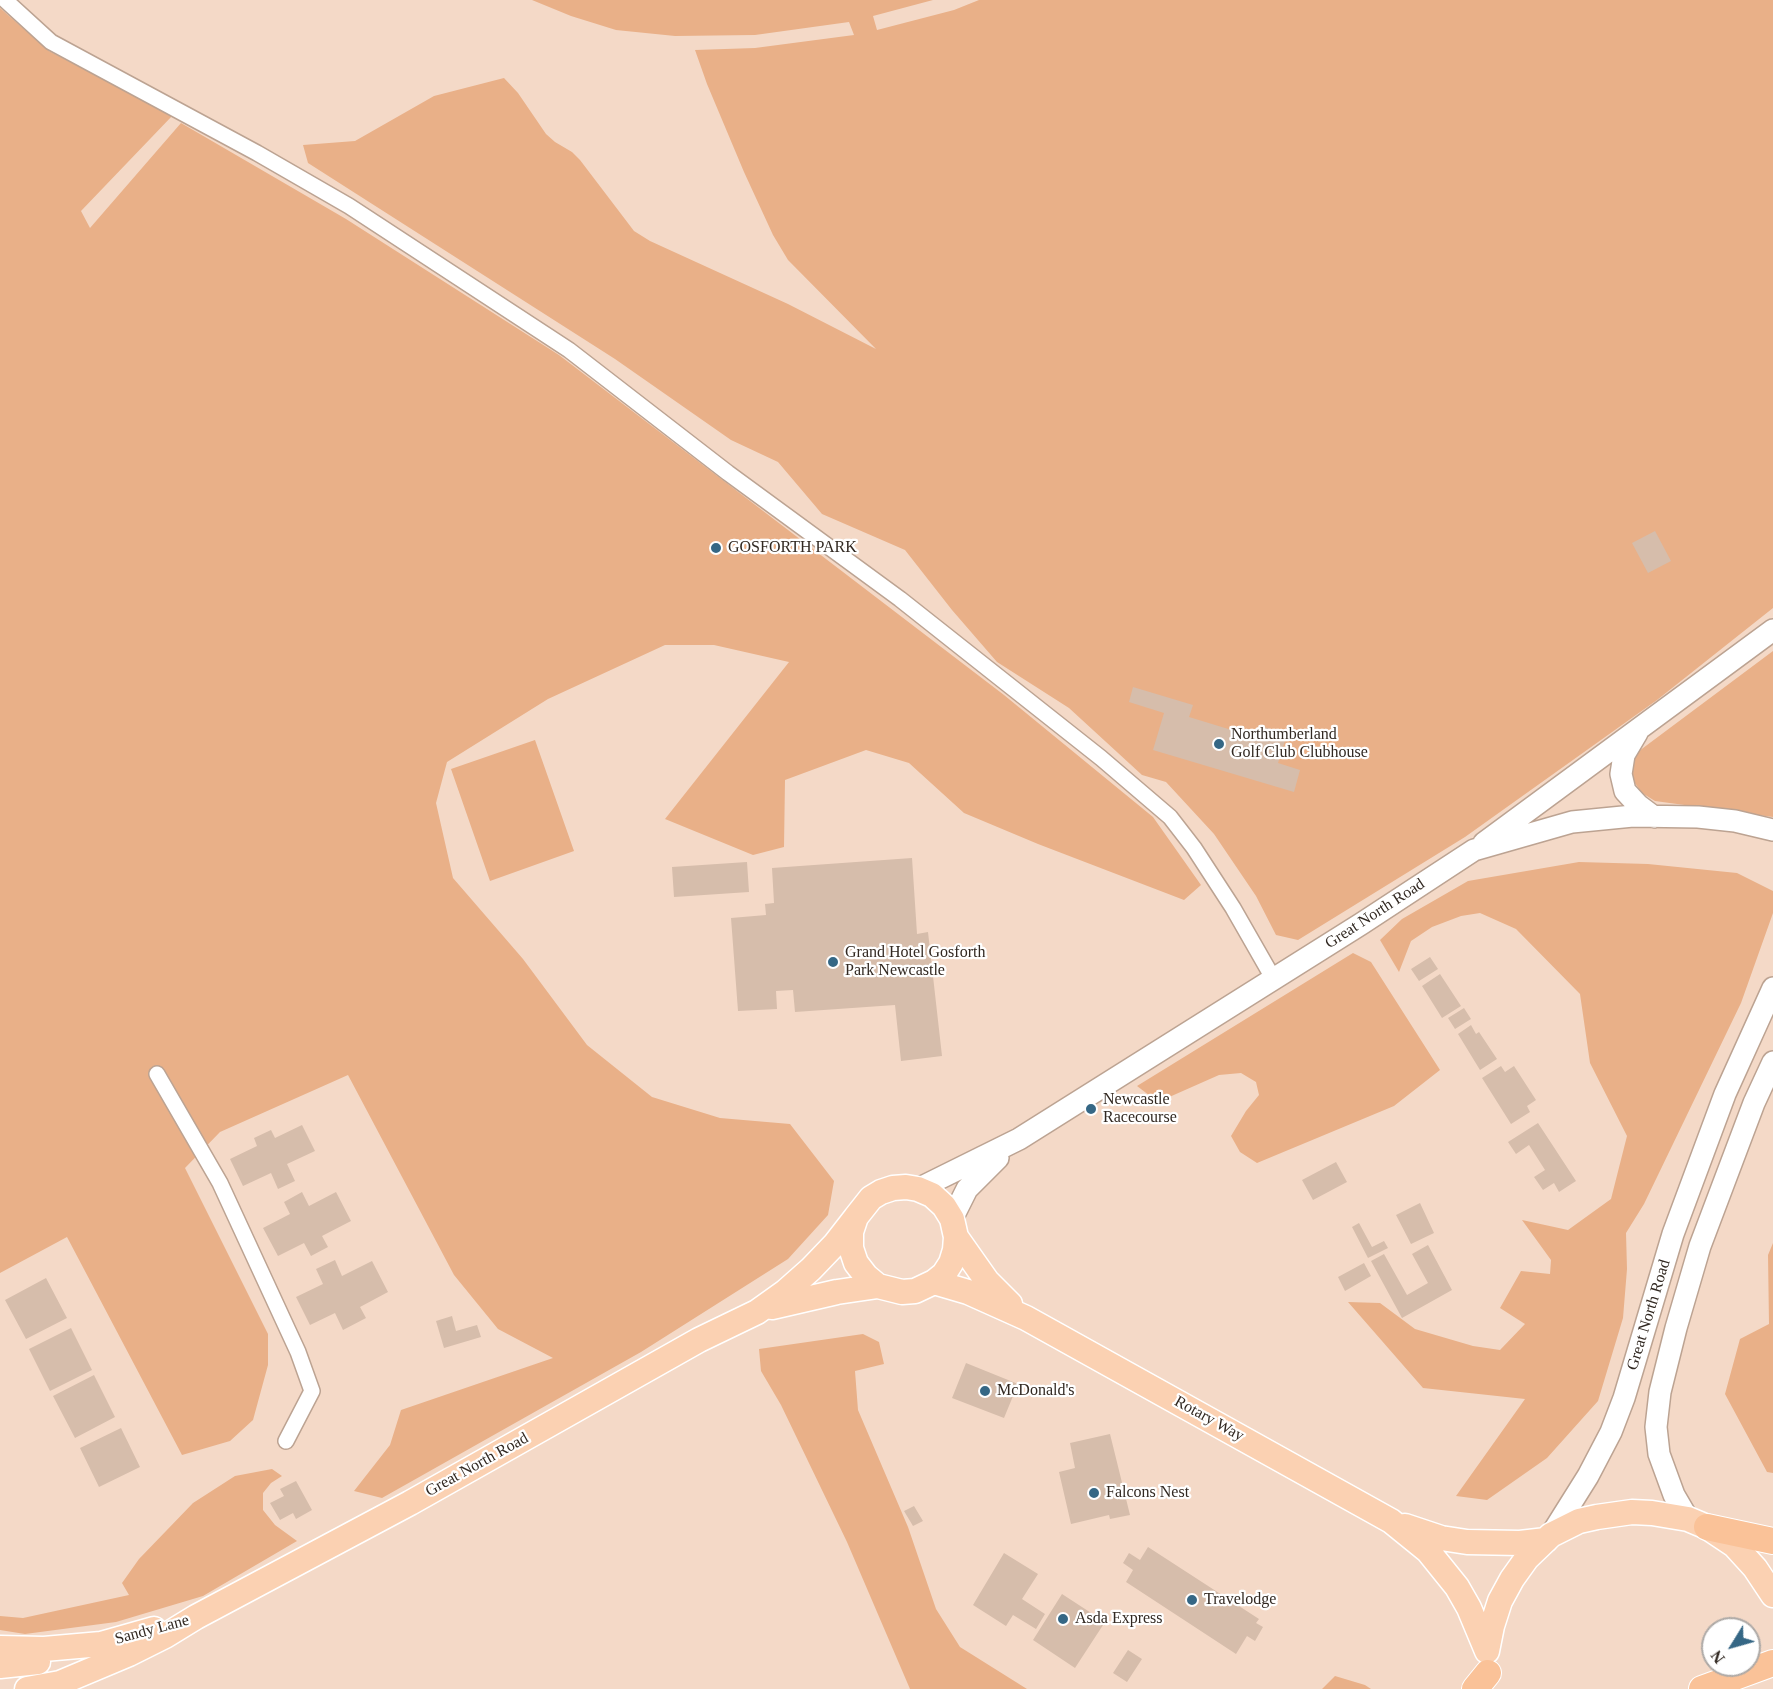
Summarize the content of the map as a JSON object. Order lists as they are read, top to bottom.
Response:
{
  "streets": {
    "main road": ["Great North Road", "Rotary Way", "Sandy Lane"]
  },
  "crossings": [
    ["Great North Road", "Rotary Way"],
    ["Great North Road", "Sandy Lane"]
  ],
  "places": [
    "GOSFORTH PARK",
    "Northumberland Golf Club Clubhouse",
    "Grand Hotel Gosforth Park Newcastle",
    "Newcastle Racecourse",
    "McDonald's",
    "Falcons Nest",
    "Travelodge",
    "Asda Express"
  ],
  "north": "bottom left"
}
